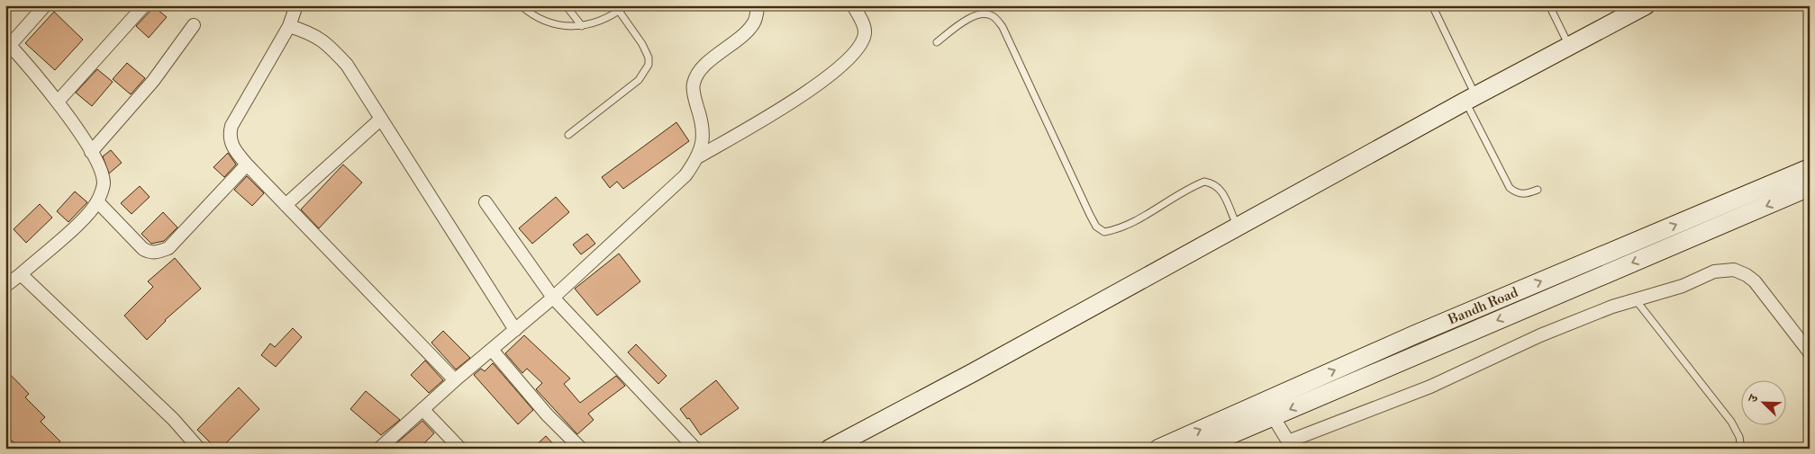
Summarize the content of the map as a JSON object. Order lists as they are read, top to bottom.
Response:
{
  "streets": {
    "main road": ["Bandh Road"]
  },
  "north": "top left"
}
